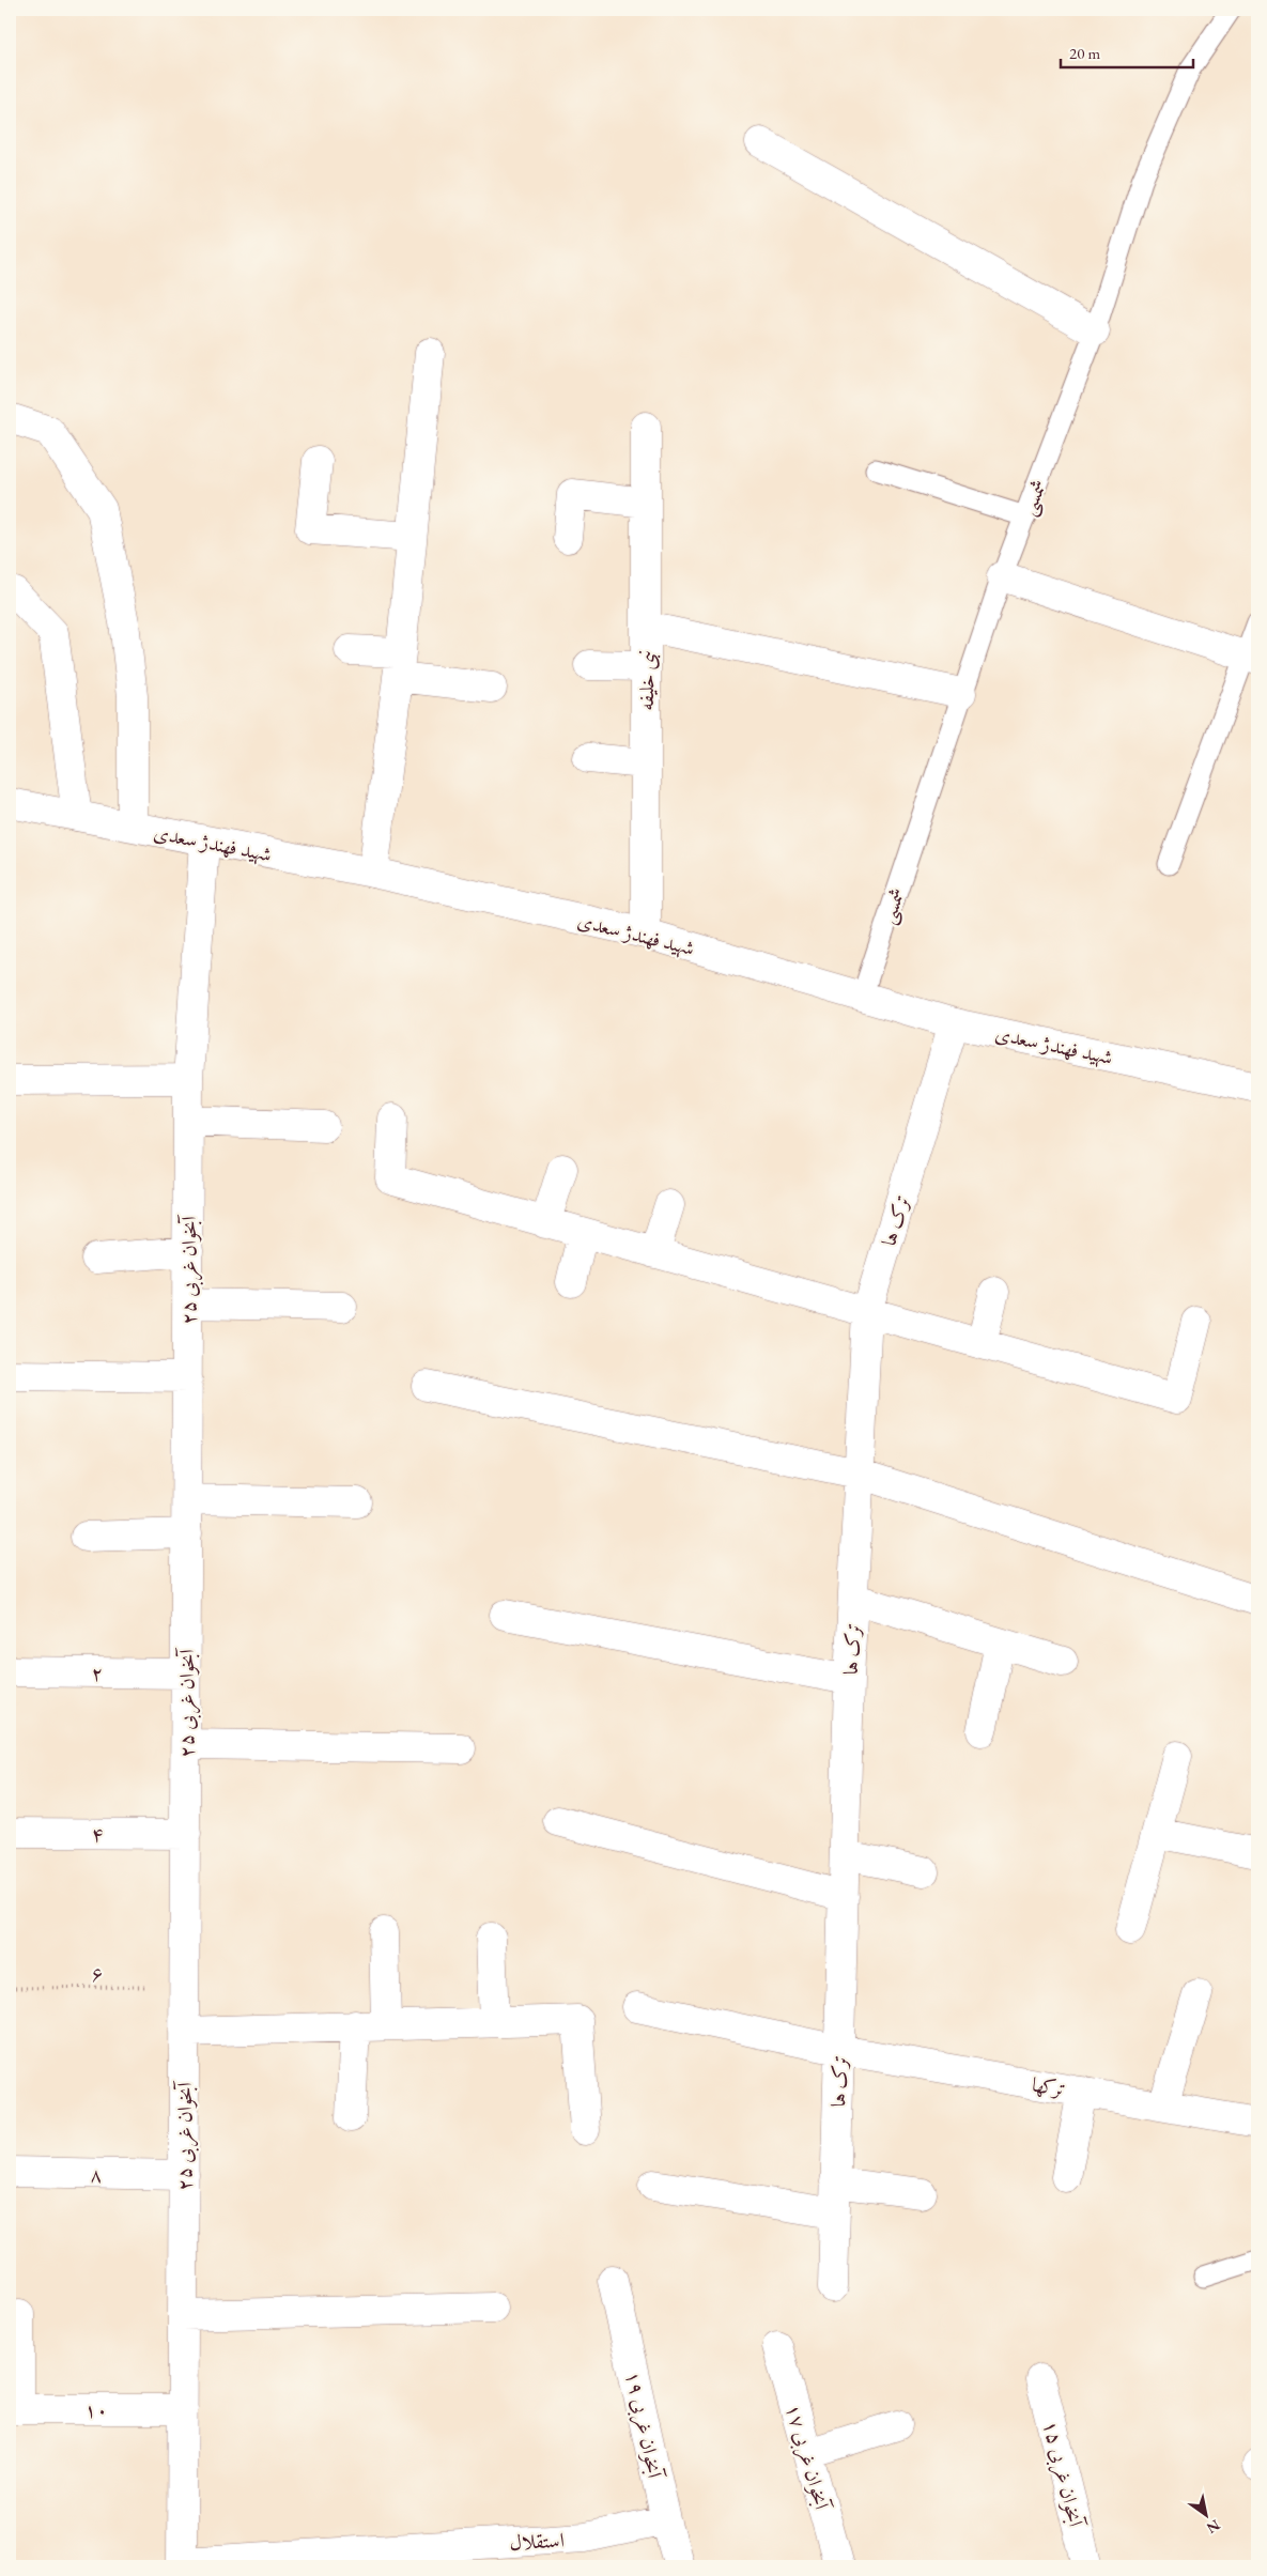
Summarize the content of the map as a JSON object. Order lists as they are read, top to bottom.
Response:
{
  "streets": {
    "street": [
      "نبی خلیفه",
      "شهید فهندژ سعدی",
      "ترک ها",
      "آبخوان غربی ۲۵",
      "۲",
      "۴",
      "ترکها",
      "۸",
      "۱۰",
      "آبخوان غربی ۱۹",
      "آبخوان غربی ۱۷",
      "آبخوان غربی ۱۵",
      "استقلال"
    ],
    "lane": ["شمسی"],
    "path": ["۶"]
  },
  "crossings": [
    ["شمسی", "شهید فهندژ سعدی"],
    ["نبی خلیفه", "شهید فهندژ سعدی"],
    ["شهید فهندژ سعدی", "ترک ها"],
    ["شهید فهندژ سعدی", "آبخوان غربی ۲۵"],
    ["ترک ها", "ترکها"],
    ["آبخوان غربی ۲۵", "۲"],
    ["آبخوان غربی ۲۵", "۴"],
    ["آبخوان غربی ۲۵", "۶"],
    ["آبخوان غربی ۲۵", "۸"],
    ["آبخوان غربی ۲۵", "۱۰"],
    ["آبخوان غربی ۲۵", "استقلال"],
    ["آبخوان غربی ۱۹", "استقلال"]
  ],
  "scale_bar": "20 m",
  "north": "bottom right"
}
